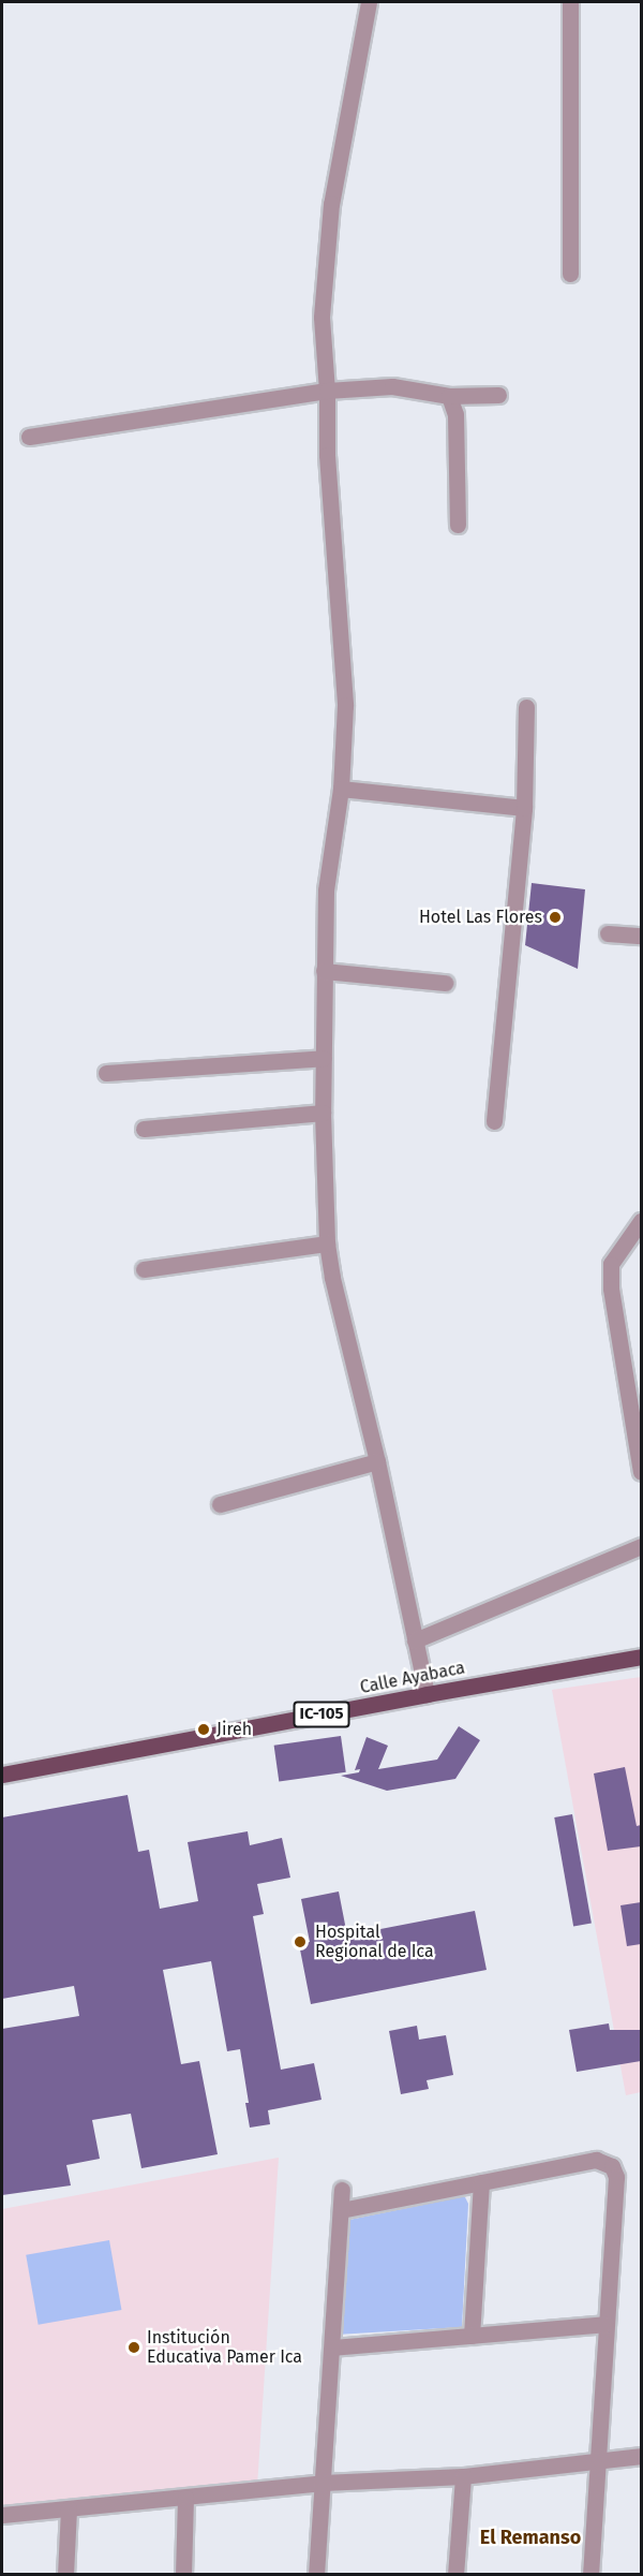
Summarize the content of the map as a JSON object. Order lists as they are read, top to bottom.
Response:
{
  "streets": {
    "main road": ["Calle Ayabaca", "IC-105"]
  },
  "districts": ["El Remanso"],
  "places": [
    "Hotel Las Flores",
    "Jireh",
    "Hospital Regional de Ica",
    "Institución Educativa Pamer Ica"
  ]
}
